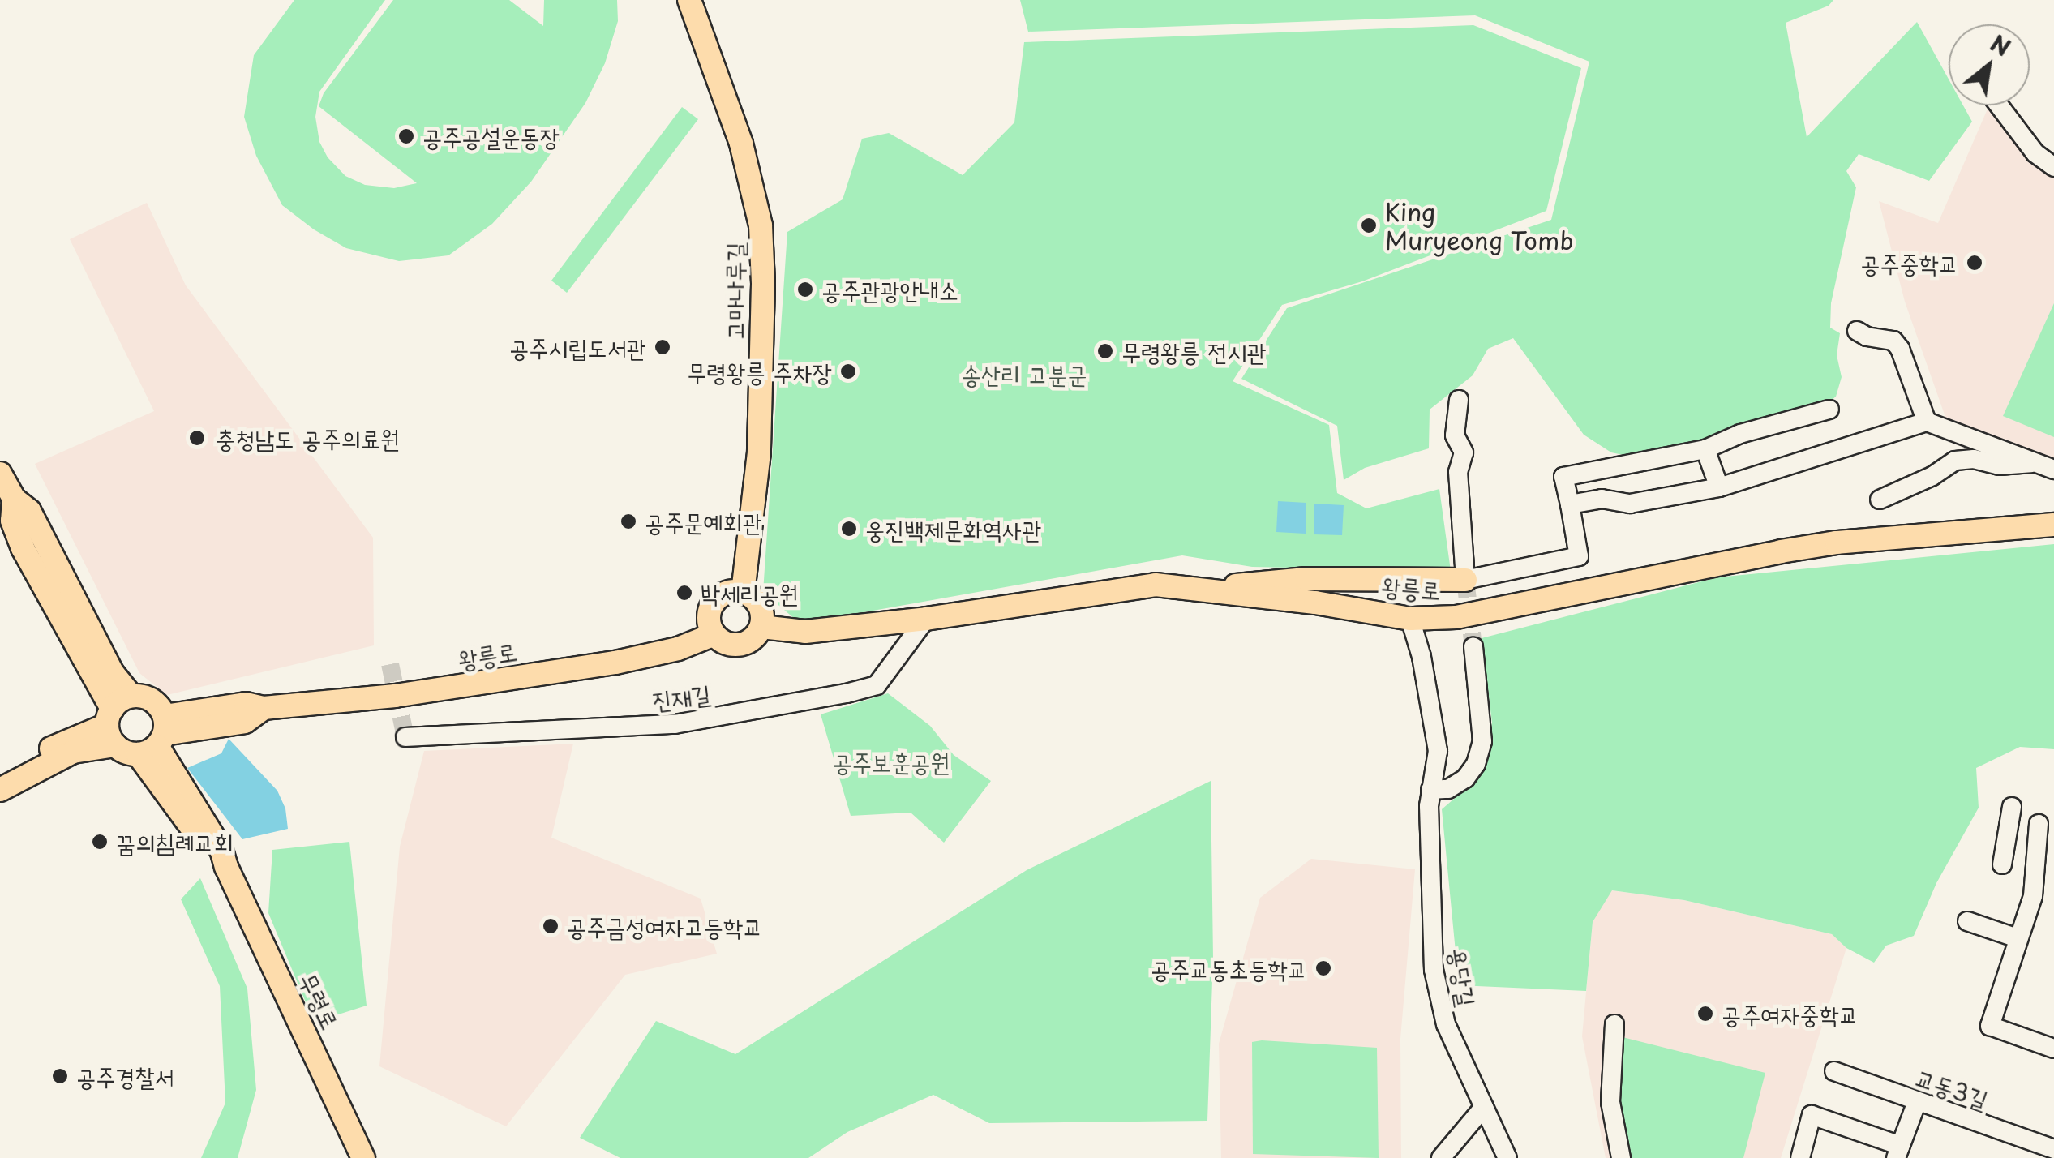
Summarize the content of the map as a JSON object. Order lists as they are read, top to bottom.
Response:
{
  "streets": {
    "main road": ["고마나루길", "왕릉로", "무령로"],
    "street": ["진재길", "용당길", "교동3길"]
  },
  "crossings": [
    ["고마나루길", "왕릉로"],
    ["왕릉로", "진재길"],
    ["왕릉로", "용당길"],
    ["왕릉로", "무령로"]
  ],
  "parks": ["송산리 고분군", "공주보훈공원"],
  "places": [
    "공주공설운동장",
    "King Muryeong Tomb",
    "공주중학교",
    "공주관광안내소",
    "공주시립도서관",
    "무령왕릉 전시관",
    "무령왕릉 주차장",
    "충청남도 공주의료원",
    "공주문예회관",
    "웅진백제문화역사관",
    "박세리공원",
    "꿈의침례교회",
    "공주금성여자고등학교",
    "공주교동초등학교",
    "공주여자중학교",
    "공주경찰서"
  ],
  "north": "top right"
}
